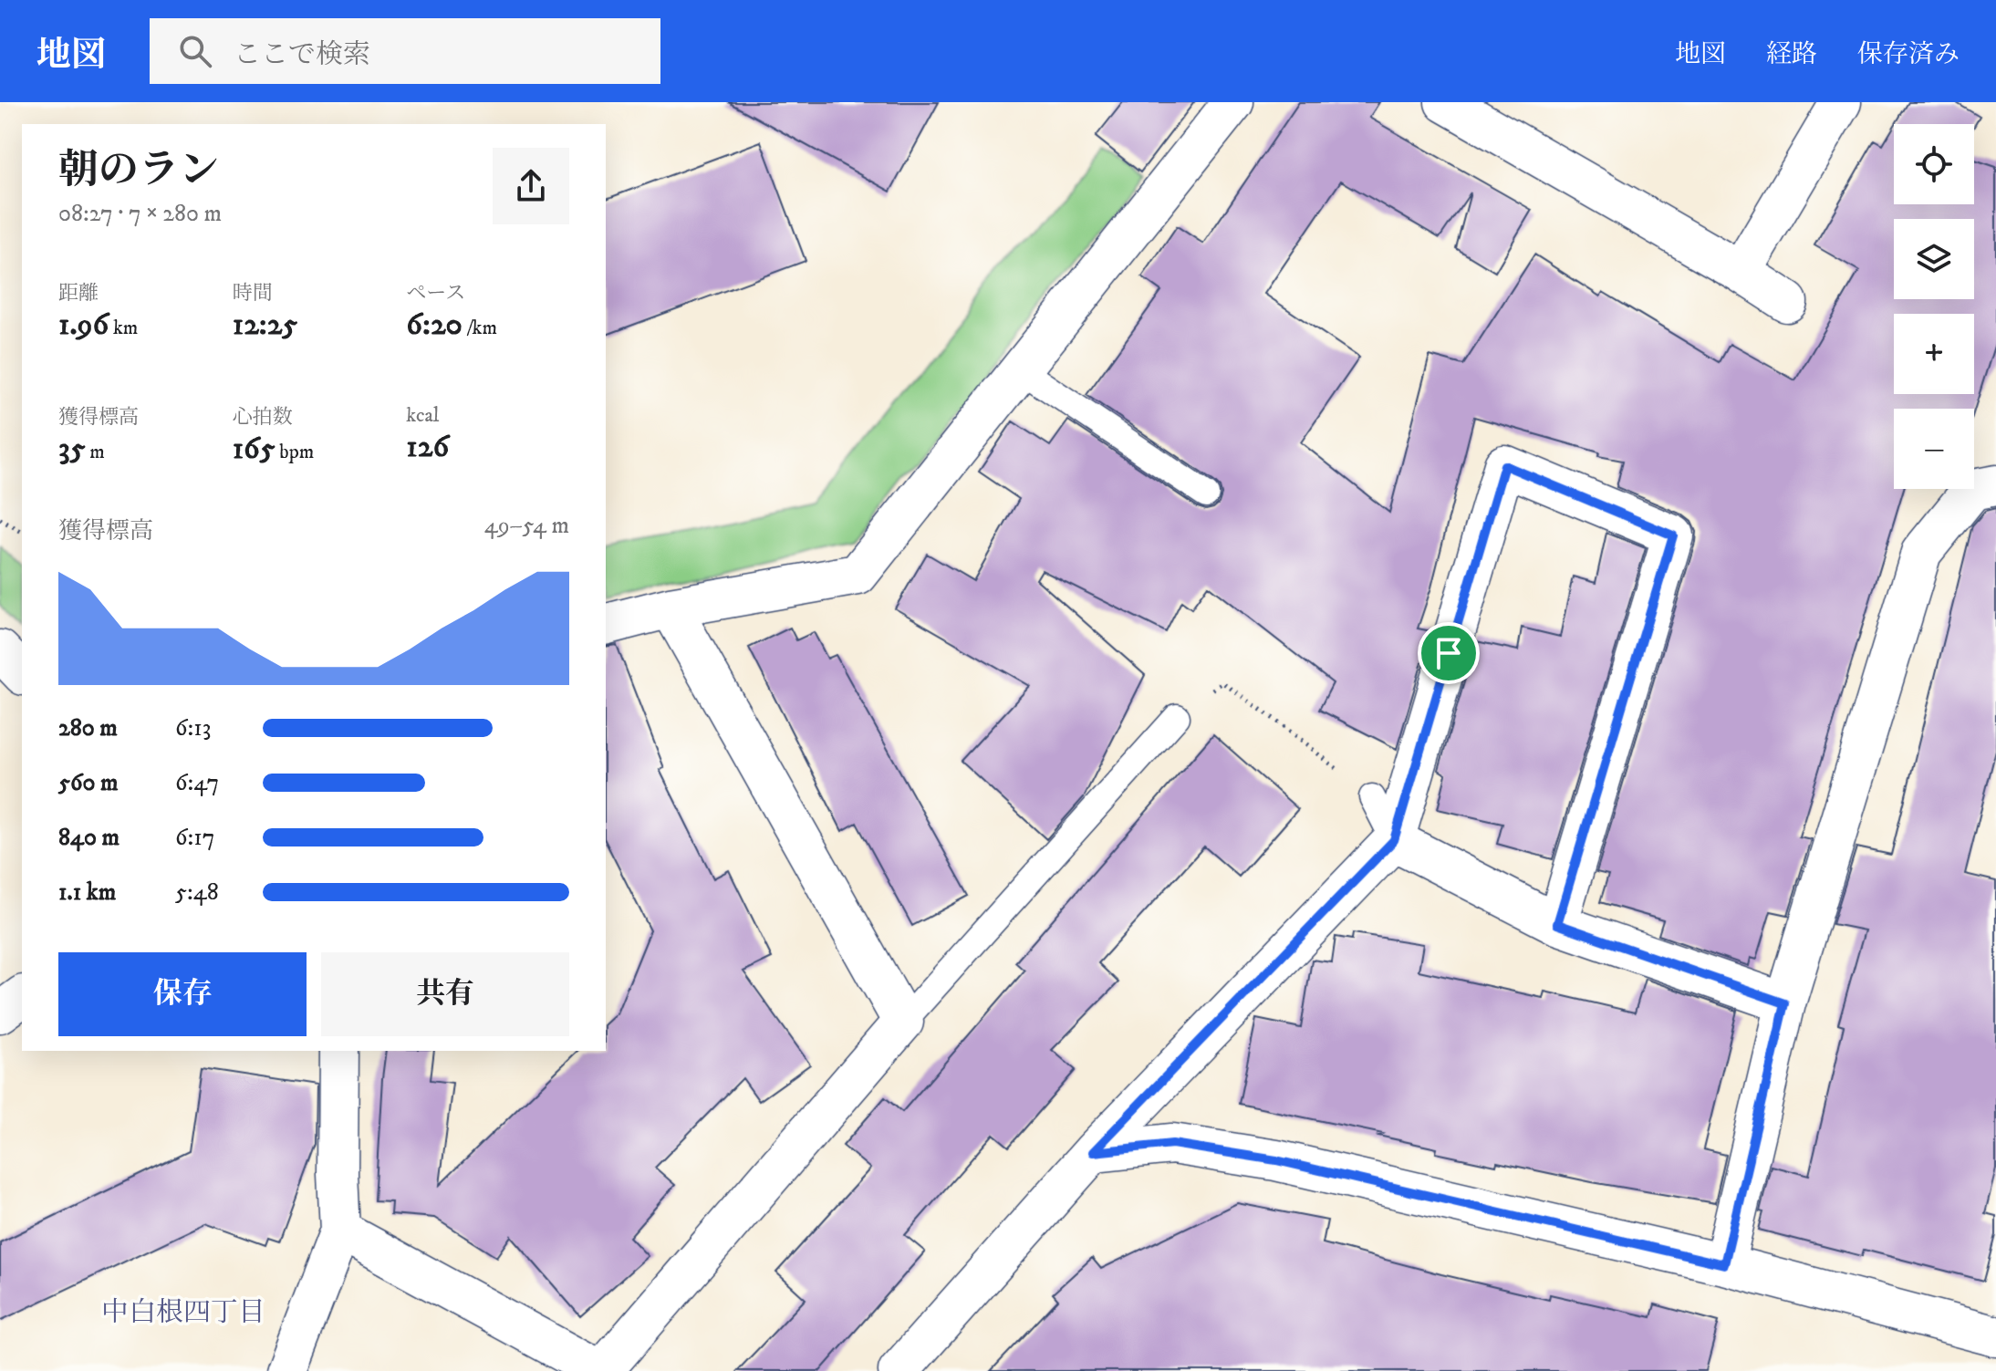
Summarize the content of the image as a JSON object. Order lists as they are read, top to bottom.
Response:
{
  "districts": ["中白根四丁目"],
  "page": {
    "header": "地図",
    "search": "ここで検索",
    "nav": ["地図", "経路", "保存済み"],
    "map_buttons": ["+", "−"],
    "heading": ["朝のラン", "08:27 · 7 × 280 m"],
    "stats": [
      ["距離", "1.96 km"],
      ["時間", "12:25"],
      ["ペース", "6:20 /km"],
      ["獲得標高", "35 m"],
      ["心拍数", "165 bpm"],
      ["kcal", "126"]
    ],
    "chart": ["獲得標高", "49–54 m"],
    "list": [
      {
        "name": "280 m",
        "note": "6:13"
      },
      {
        "name": "560 m",
        "note": "6:47"
      },
      {
        "name": "840 m",
        "note": "6:17"
      },
      {
        "name": "1.1 km",
        "note": "5:48"
      }
    ],
    "buttons": ["保存", "共有"]
  }
}
